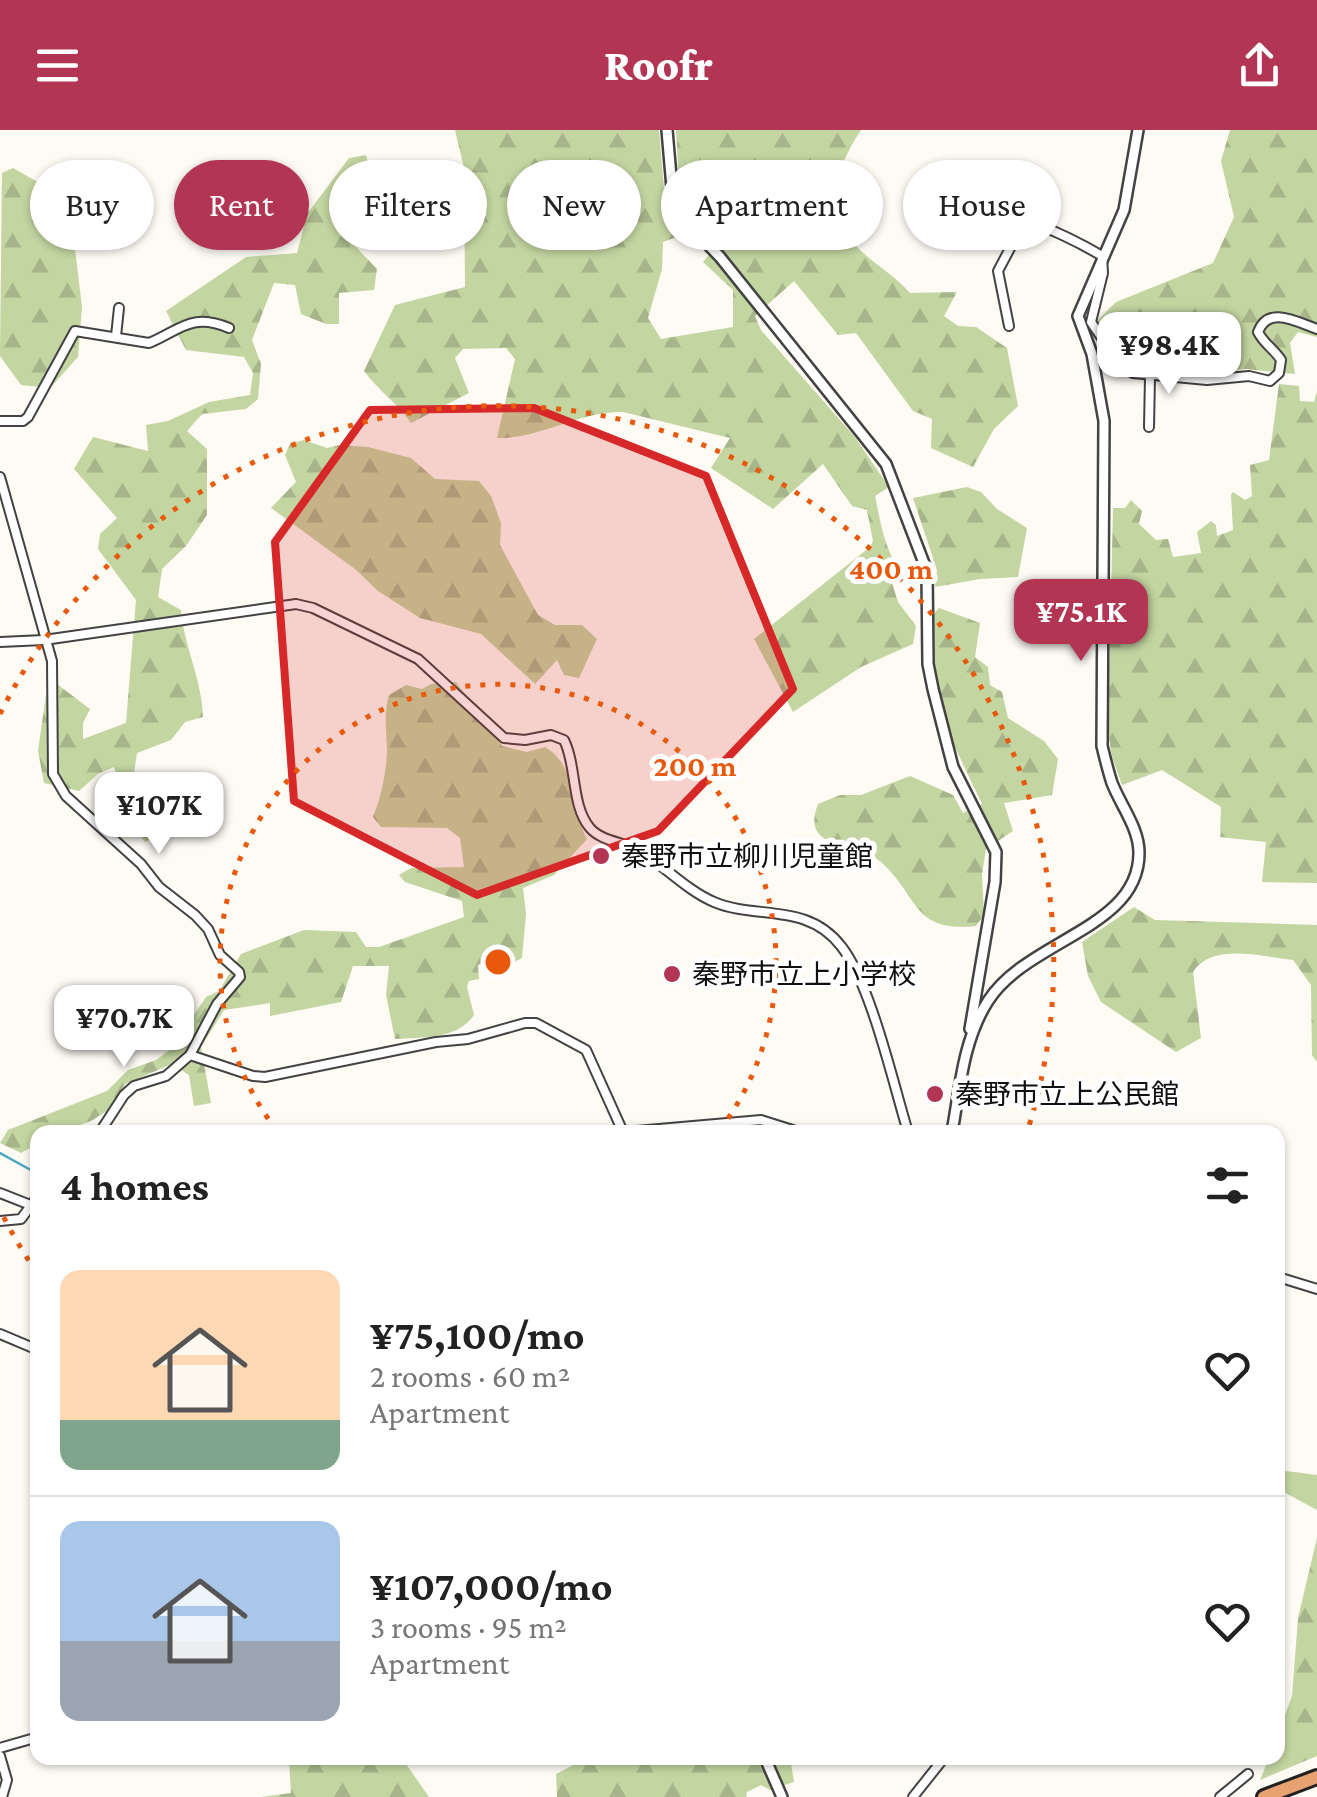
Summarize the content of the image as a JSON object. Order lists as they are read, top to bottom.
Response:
{
  "places": ["秦野市立柳川児童館", "秦野市立上小学校", "秦野市立上公民館"],
  "page": {
    "header": "Roofr",
    "chip": [
      "Buy",
      "Rent",
      "Filters",
      "New",
      "Apartment",
      "House"
    ],
    "price": [
      "¥98.4K",
      "¥75.1K",
      "¥107K",
      "¥70.7K"
    ],
    "heading": "4 homes",
    "list": [
      {
        "name": "¥75,100/mo",
        "note": "2 rooms · 60 m² · Apartment"
      },
      {
        "name": "¥107,000/mo",
        "note": "3 rooms · 95 m² · Apartment"
      }
    ]
  },
  "rings": ["400 m", "200 m"]
}
